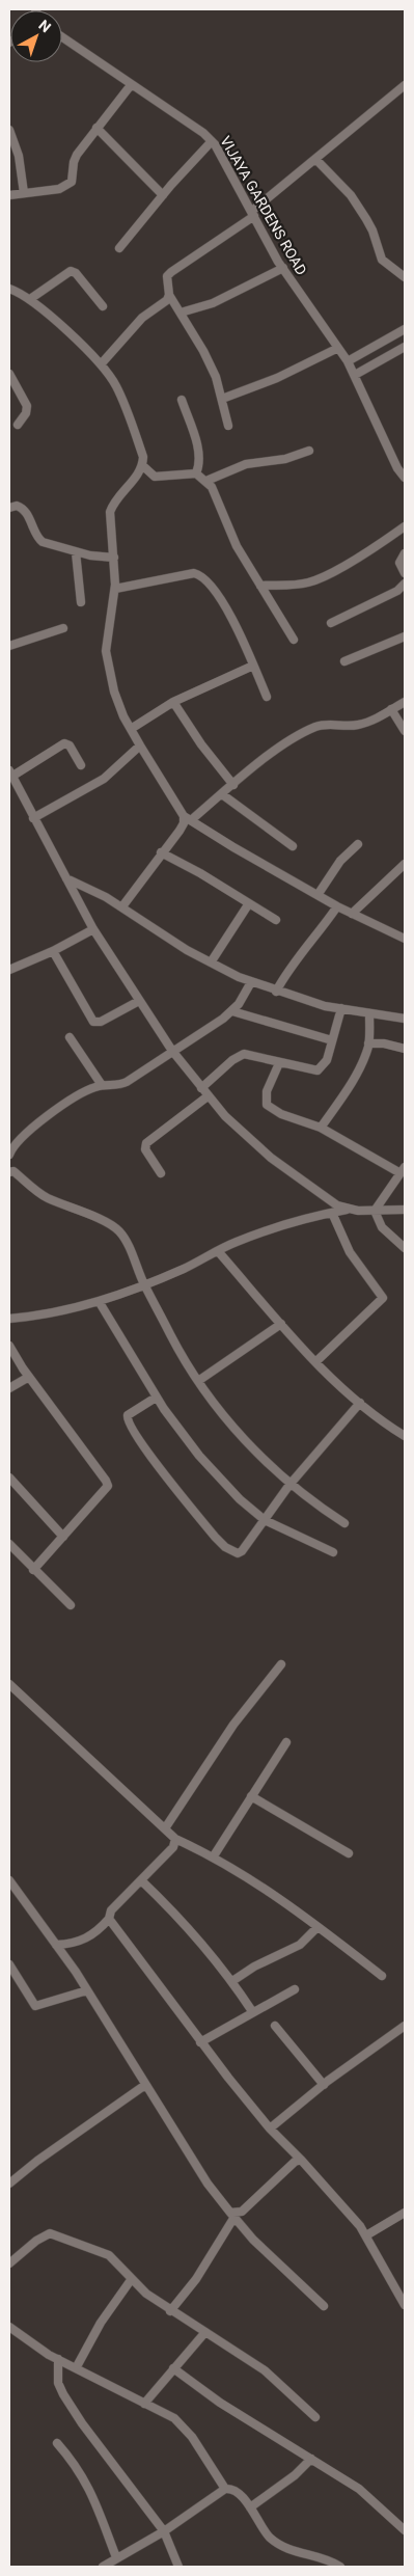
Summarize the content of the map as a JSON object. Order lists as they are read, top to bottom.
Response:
{
  "streets": {
    "street": ["VIJAYA GARDENS ROAD"]
  },
  "north": "top right"
}
